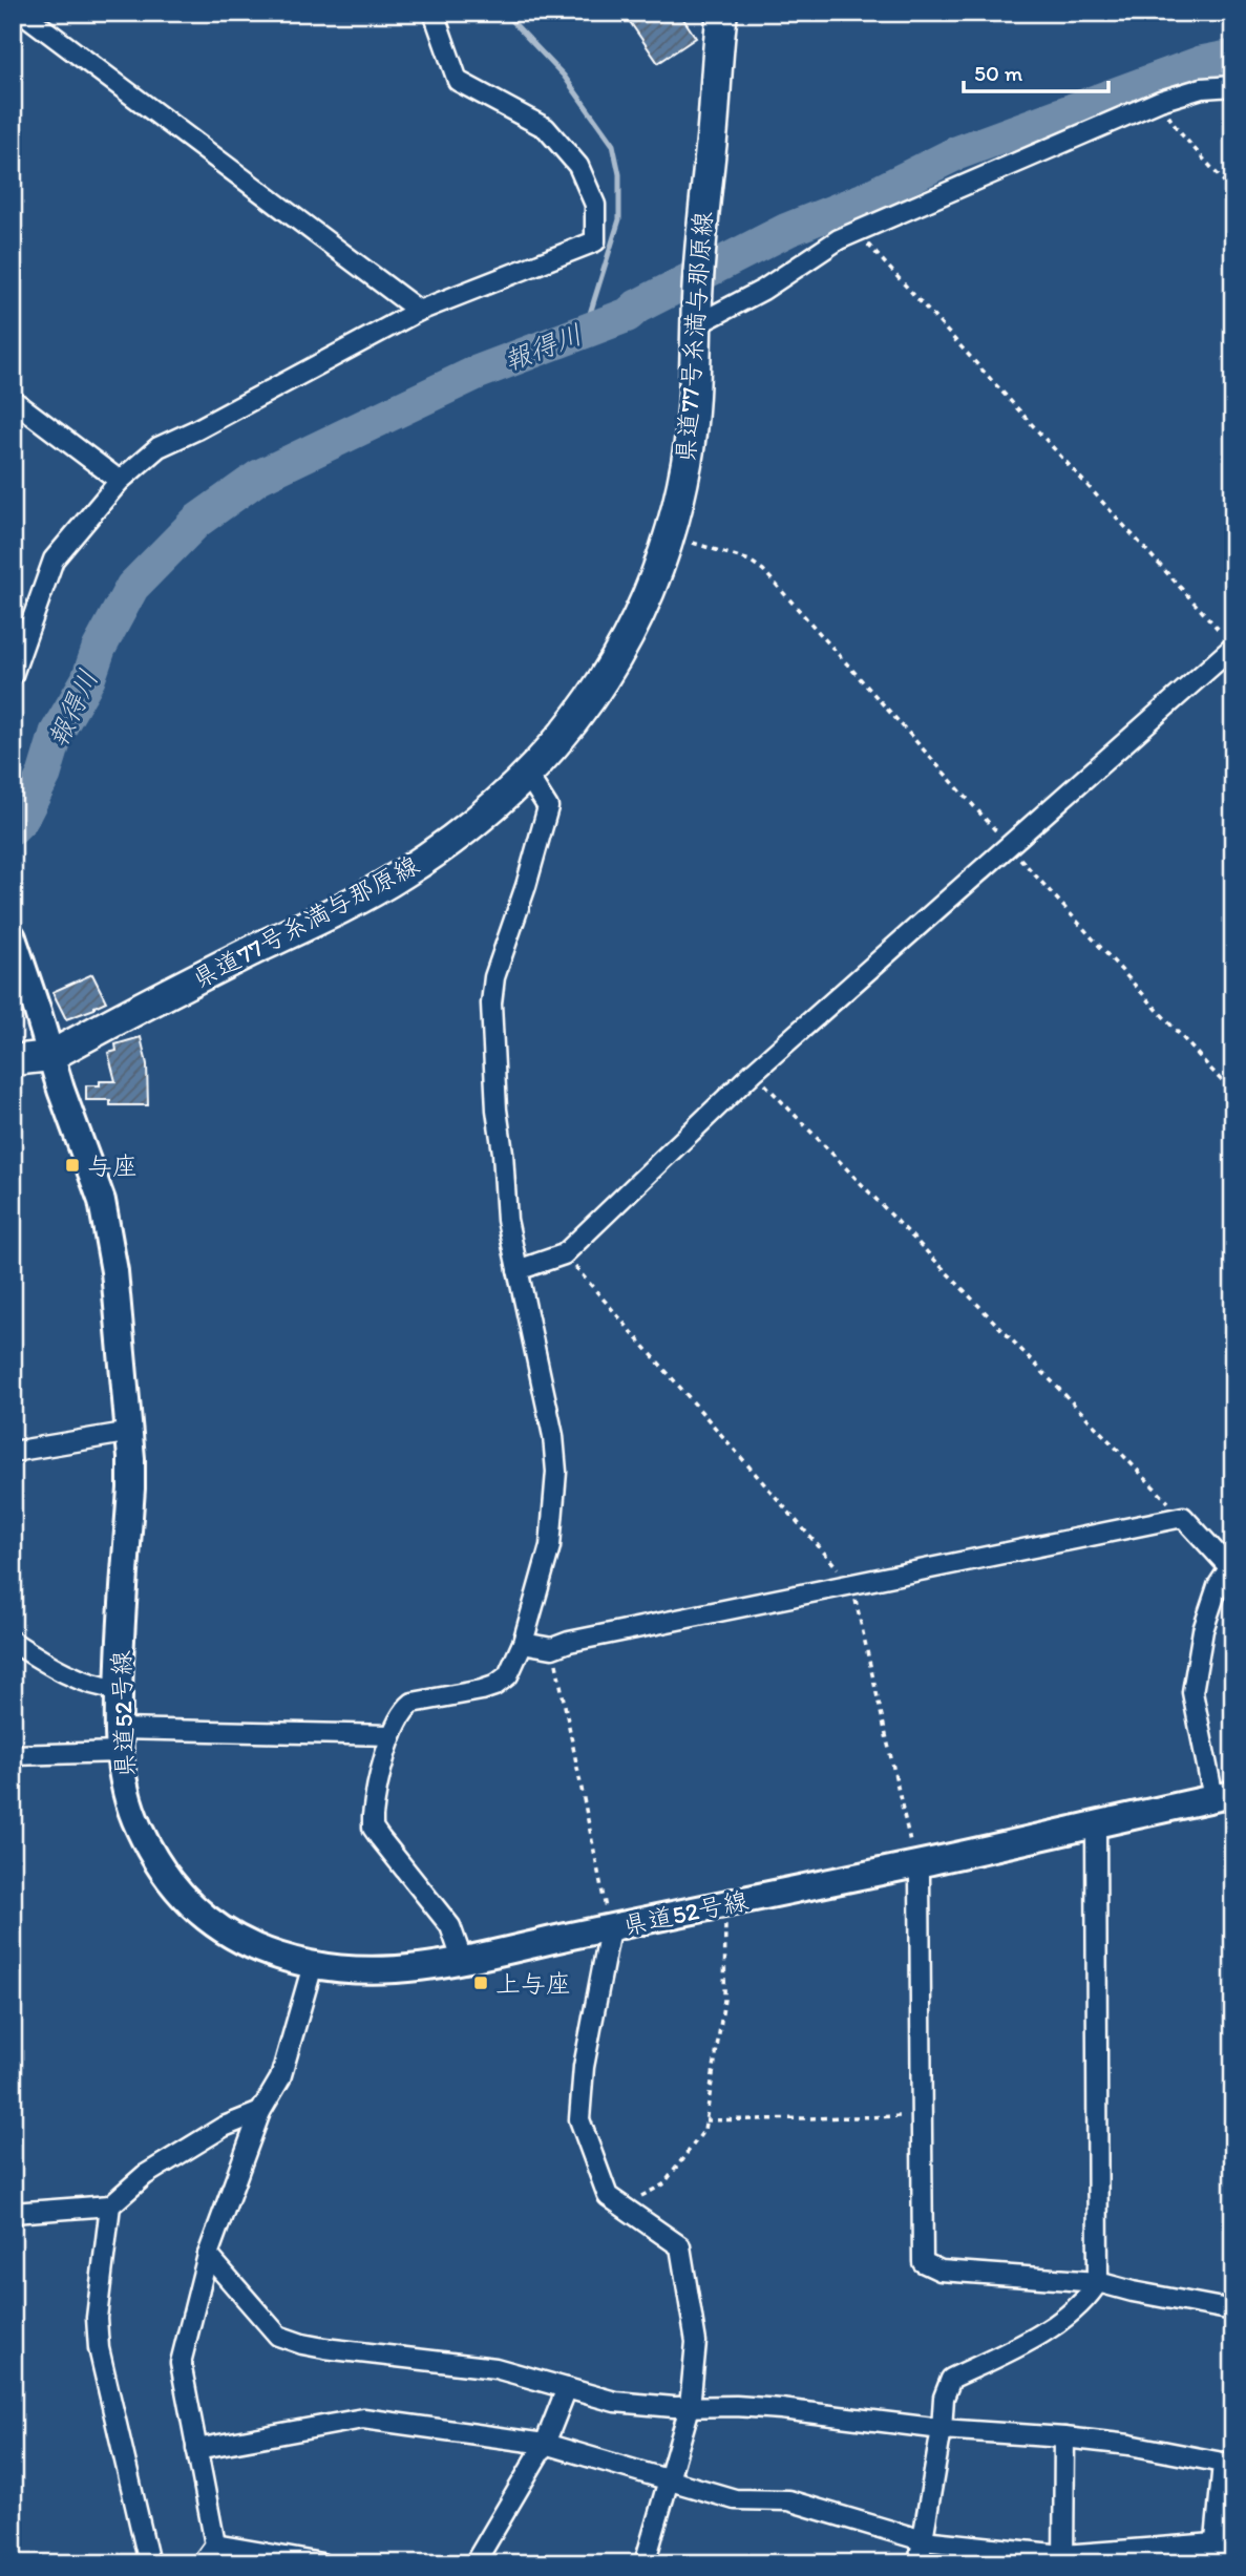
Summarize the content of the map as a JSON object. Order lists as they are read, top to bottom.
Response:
{
  "streets": {
    "main road": ["県道77号糸満与那原線", "県道52号線"]
  },
  "crossings": [
    ["県道77号糸満与那原線", "県道52号線"]
  ],
  "water": ["報得川"],
  "places": {
    "transit": ["与座", "上与座"]
  },
  "scale_bar": "50 m"
}
